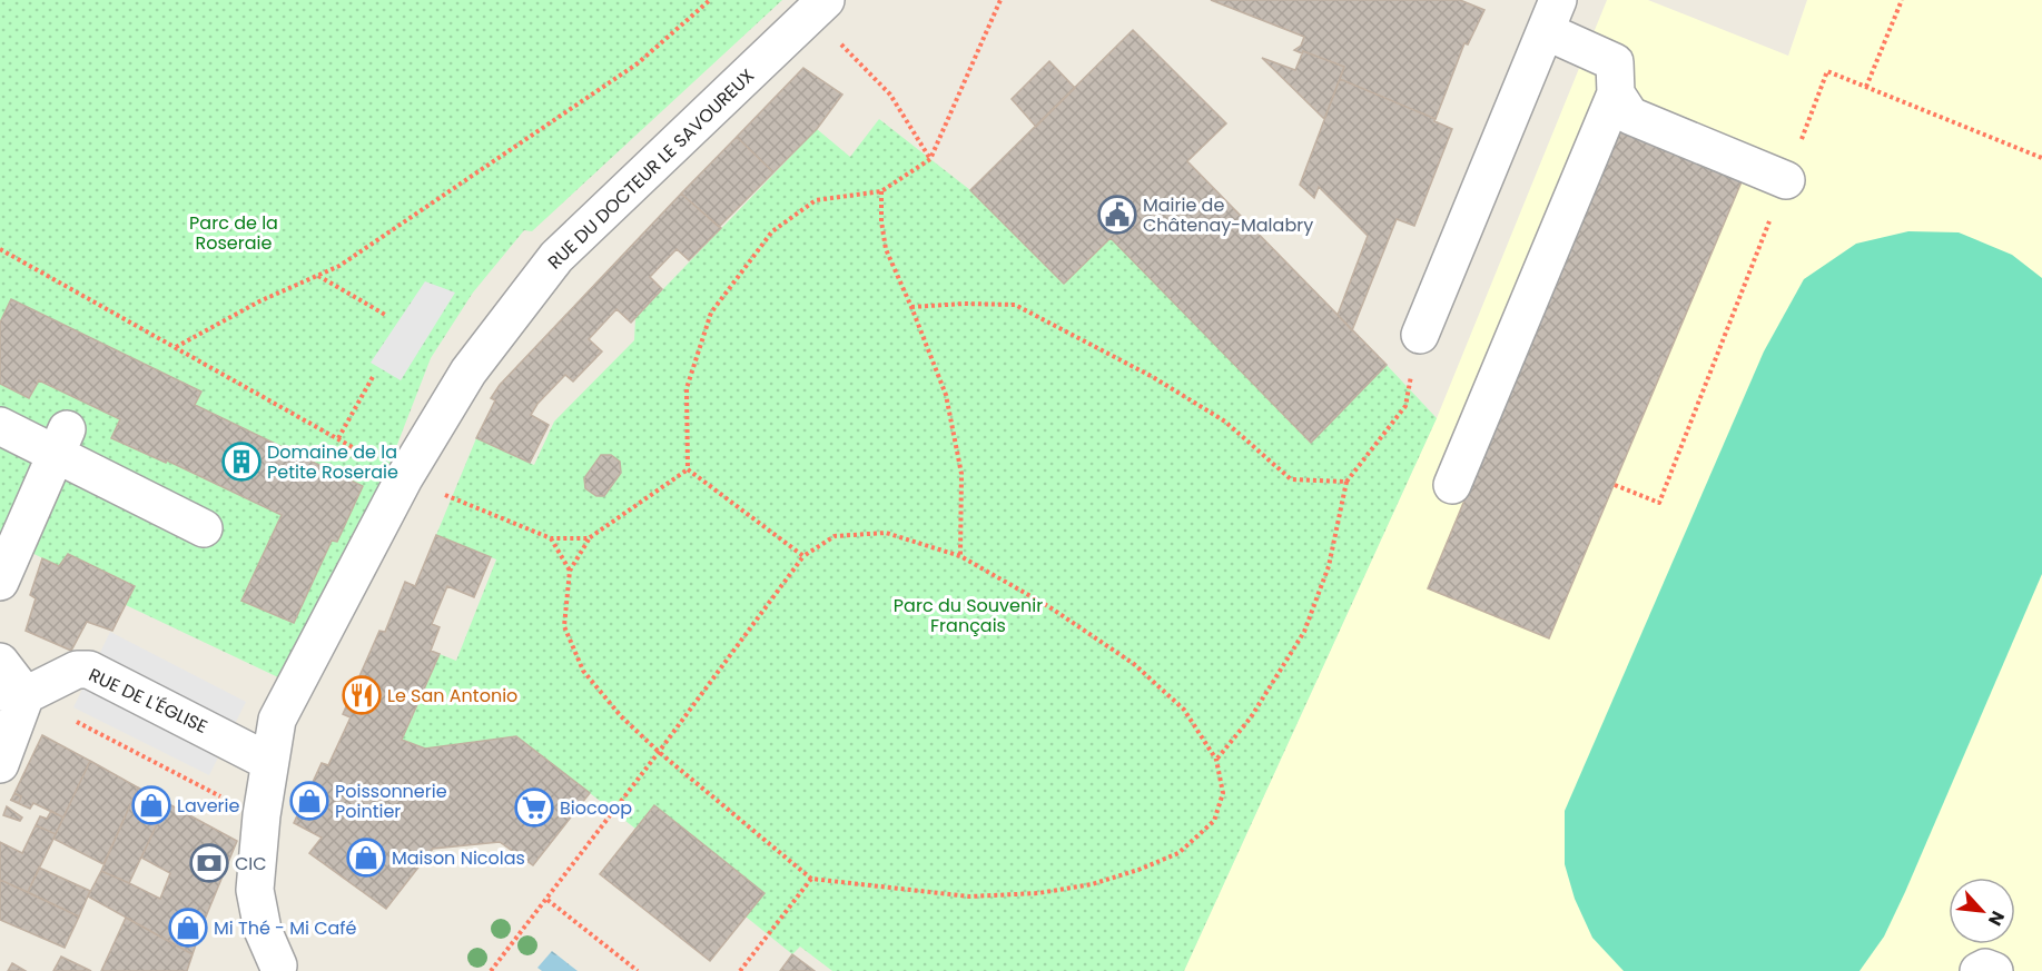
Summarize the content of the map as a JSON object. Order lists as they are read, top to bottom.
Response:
{
  "streets": {
    "street": ["RUE DU DOCTEUR LE SAVOUREUX", "RUE DE L'ÉGLISE"]
  },
  "crossings": [
    ["RUE DU DOCTEUR LE SAVOUREUX", "RUE DE L'ÉGLISE"]
  ],
  "parks": ["Parc de la Roseraie", "Parc du Souvenir Français"],
  "places": {
    "public building": ["Mairie de Châtenay-Malabry"],
    "building": ["Domaine de la Petite Roseraie"],
    "restaurant": ["Le San Antonio"],
    "shop": [
      "Poissonnerie Pointier",
      "Laverie",
      "Maison Nicolas",
      "Mi Thé - Mi Café"
    ],
    "supermarket": ["Biocoop"],
    "bank": ["CIC"]
  },
  "north": "bottom right"
}
